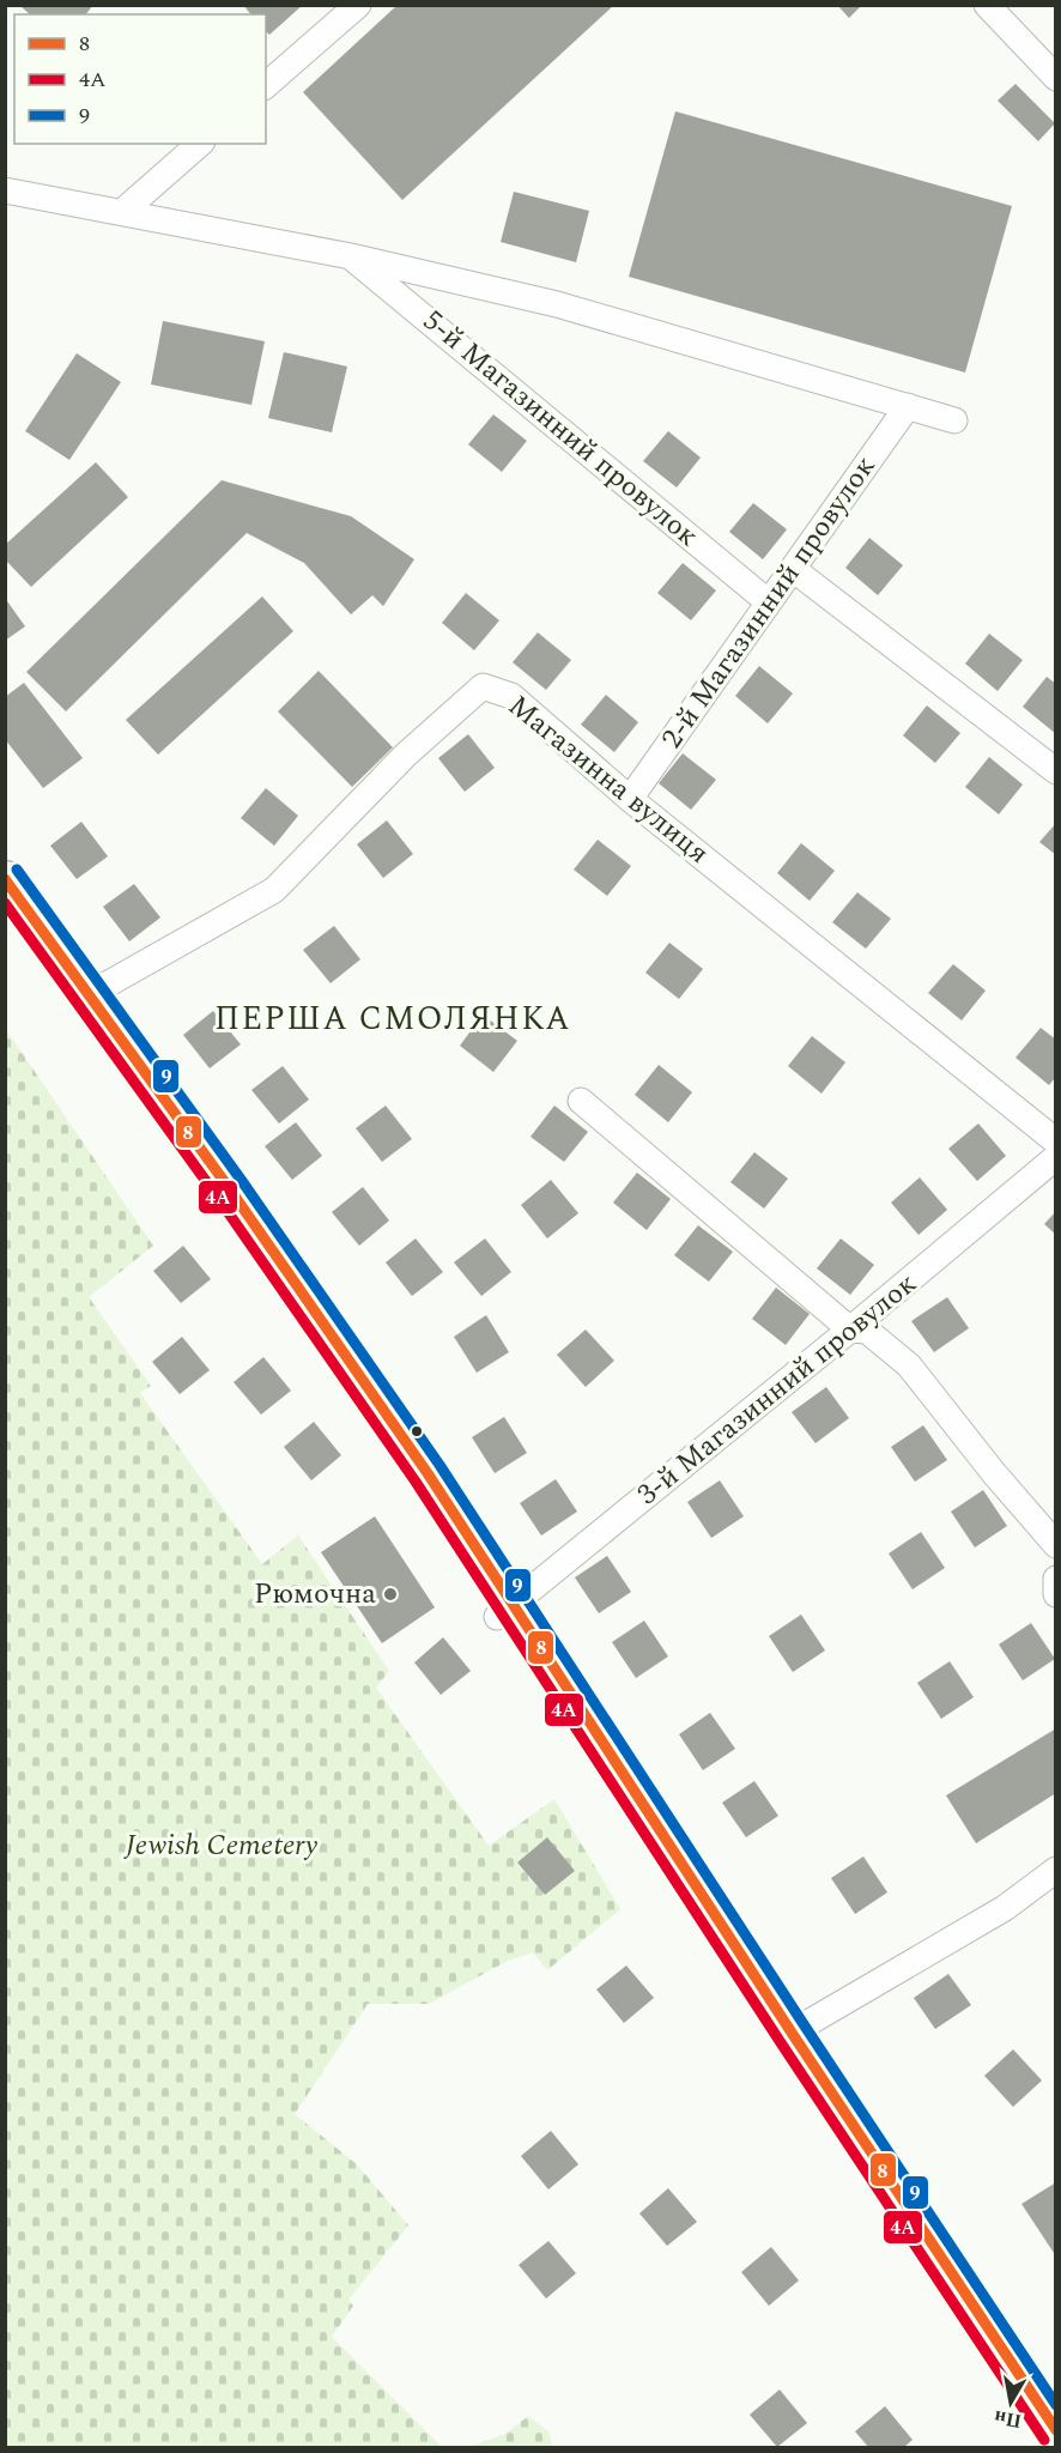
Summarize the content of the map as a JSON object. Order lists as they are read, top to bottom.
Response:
{
  "streets": {
    "street": [
      "5-й Магазинний провулок",
      "2-й Магазинний провулок",
      "Магазинна вулиця",
      "3-й Магазинний провулок"
    ]
  },
  "crossings": [
    ["5-й Магазинний провулок", "2-й Магазинний провулок"],
    ["2-й Магазинний провулок", "Магазинна вулиця"]
  ],
  "districts": ["ПЕРША СМОЛЯНКА"],
  "parks": ["Jewish Cemetery"],
  "places": ["Рюмочна"],
  "lines": ["transit line 9", "transit line 8", "transit line 4А"],
  "legend": ["8", "4А", "9"],
  "north": "bottom"
}
